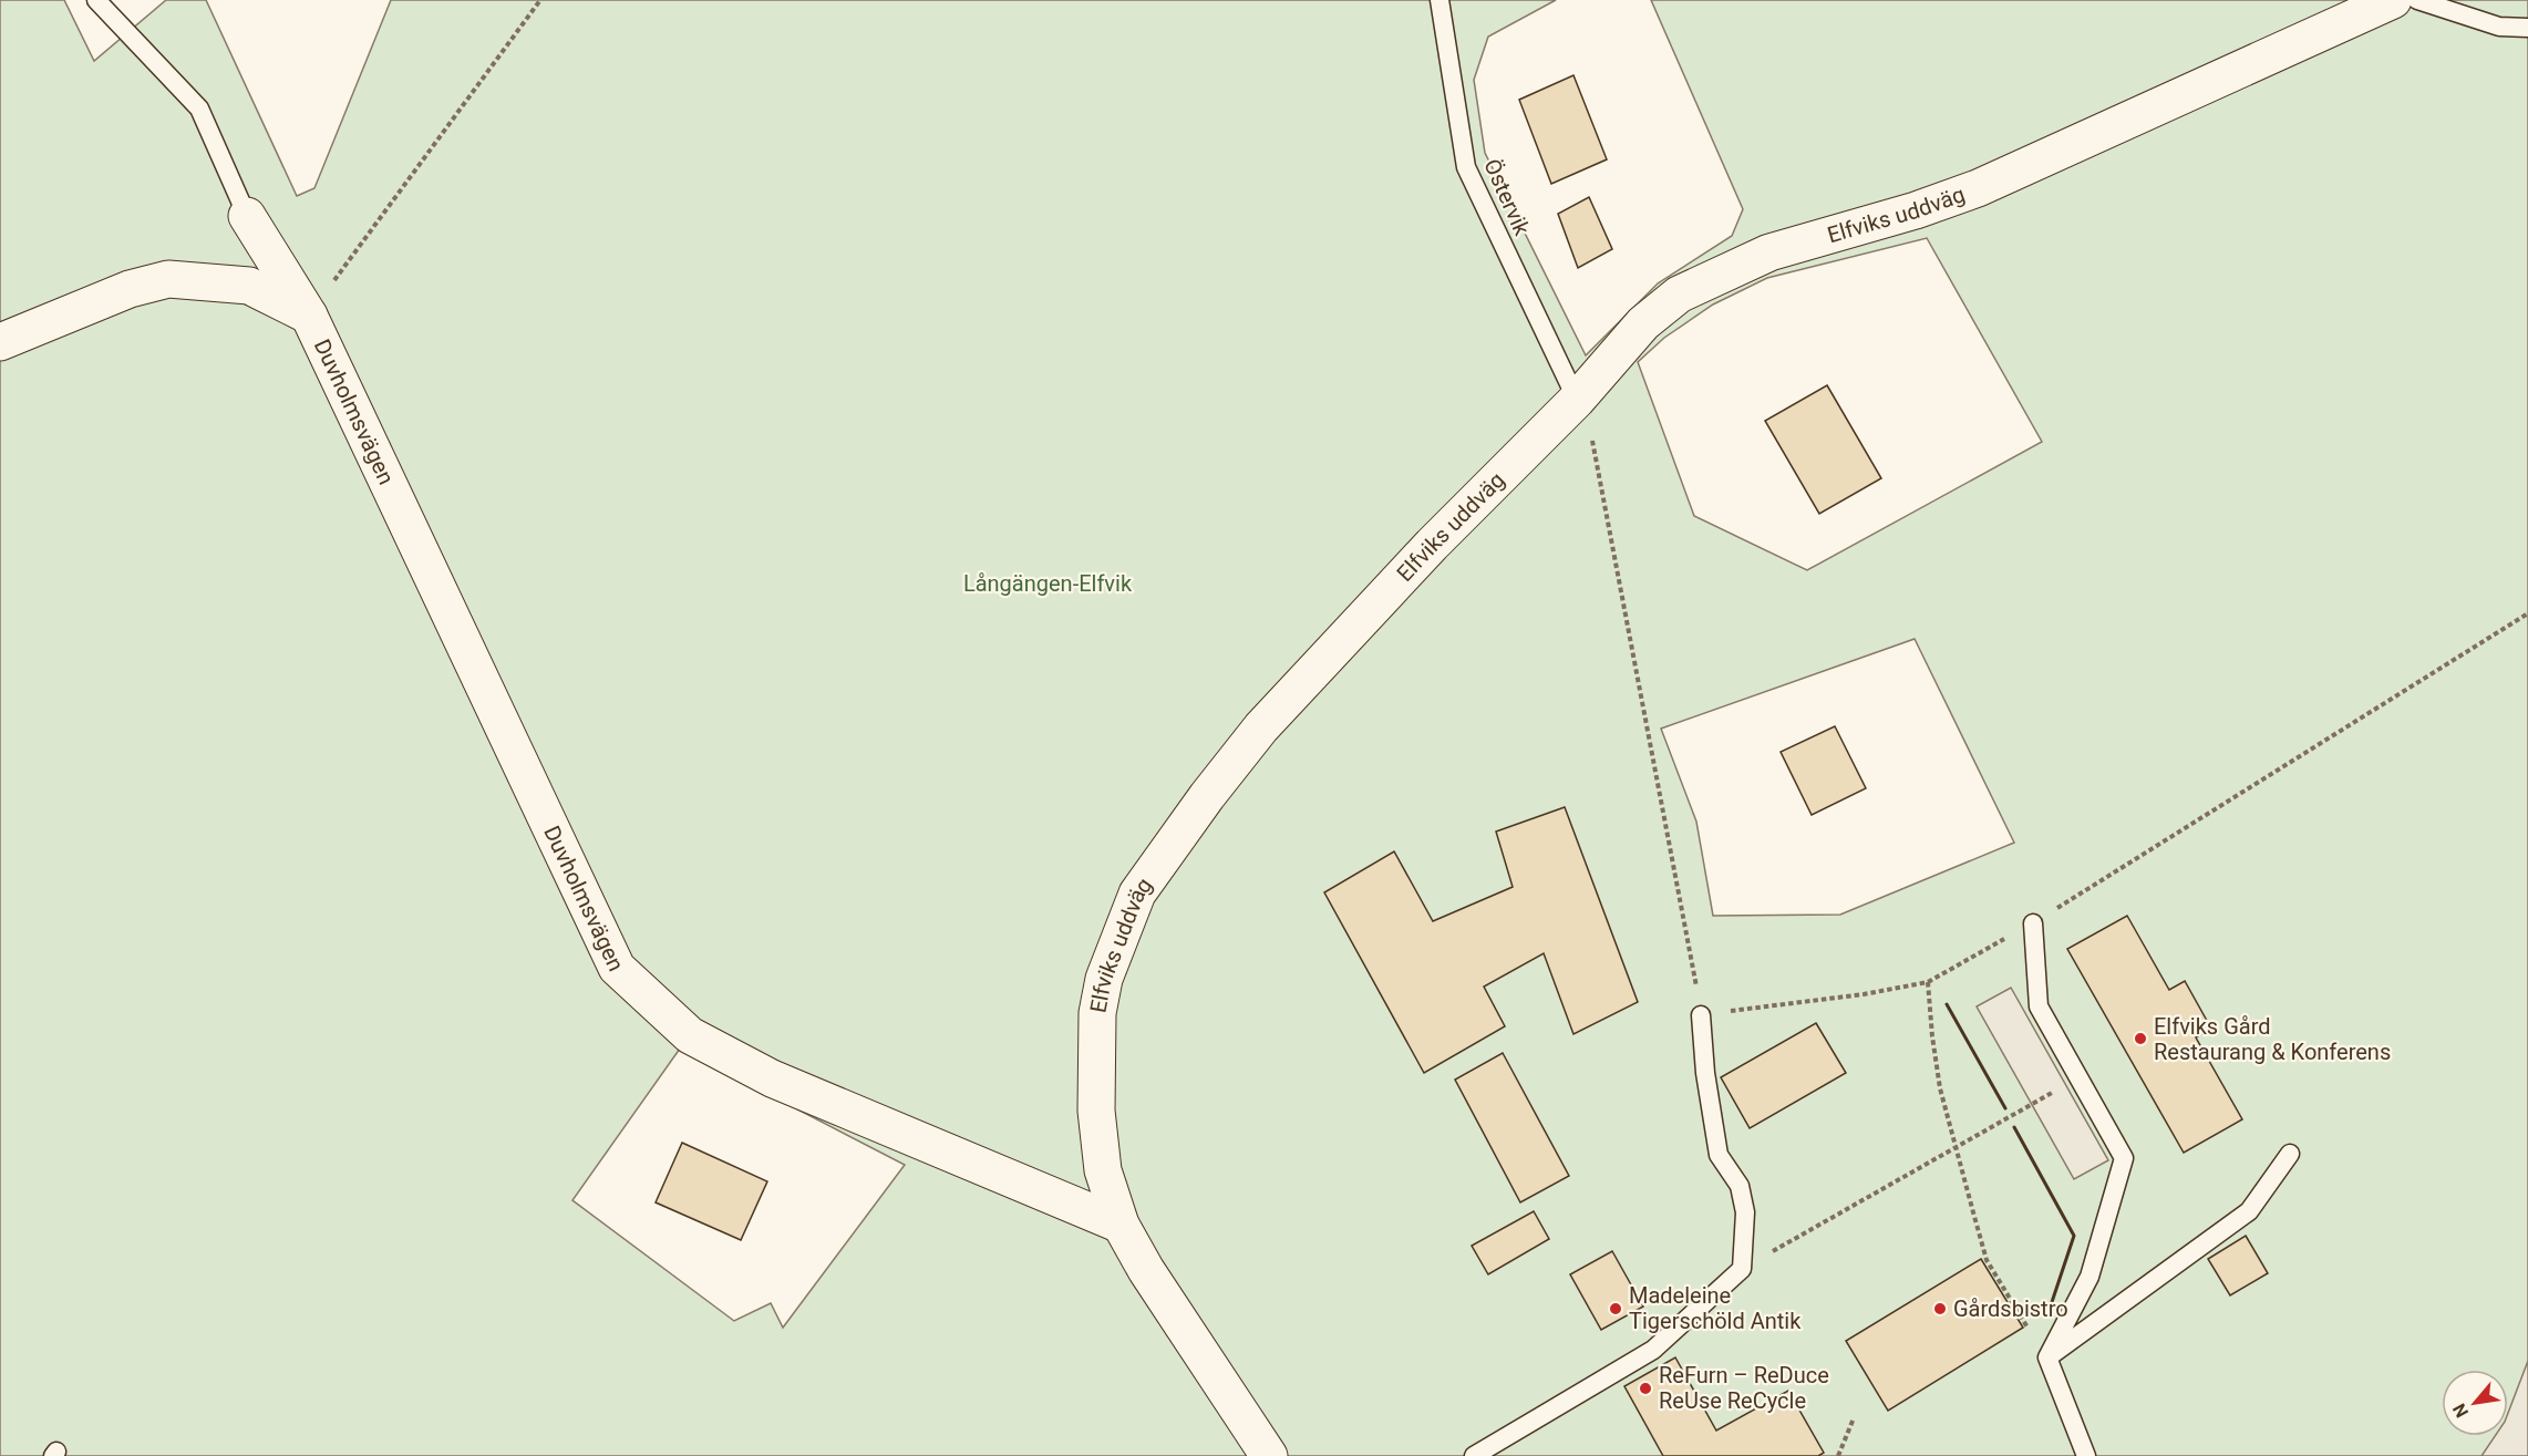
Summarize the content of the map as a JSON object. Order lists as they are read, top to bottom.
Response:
{
  "streets": {
    "street": ["Elfviks uddväg", "Duvholmsvägen"],
    "lane": ["Östervik"]
  },
  "crossings": [
    ["Östervik", "Elfviks uddväg"],
    ["Elfviks uddväg", "Duvholmsvägen"]
  ],
  "parks": ["Långängen-Elfvik"],
  "places": [
    "Elfviks Gård Restaurang & Konferens",
    "Madeleine Tigerschöld Antik",
    "Gårdsbistro",
    "ReFurn – ReDuce ReUse ReCycle"
  ],
  "north": "bottom left"
}
